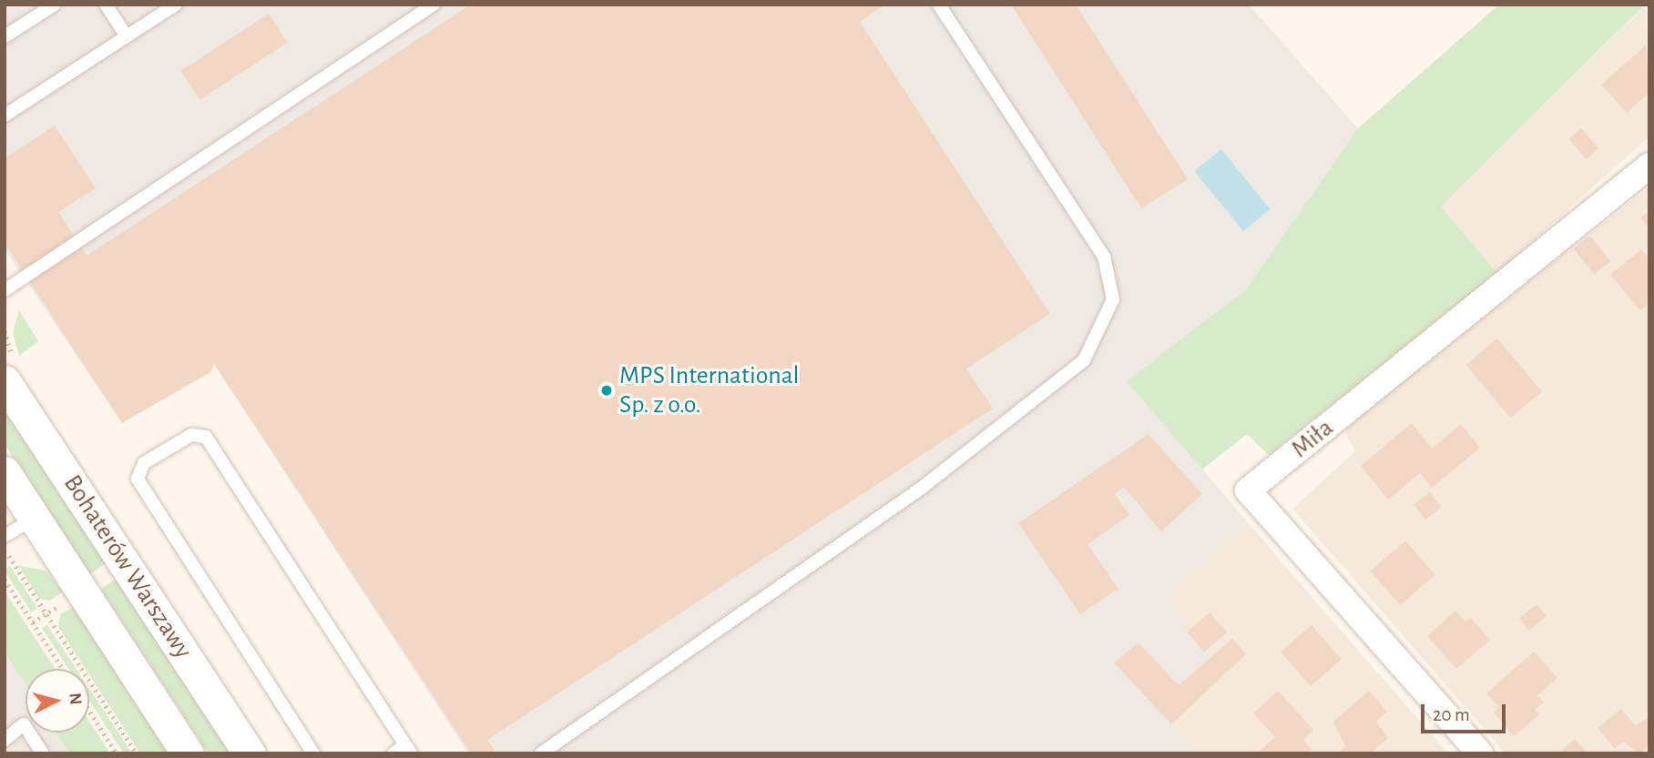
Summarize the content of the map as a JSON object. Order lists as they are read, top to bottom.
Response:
{
  "streets": {
    "street": ["Miła", "Bohaterów Warszawy"]
  },
  "places": ["MPS International Sp. z o.o."],
  "scale_bar": "20 m",
  "north": "right"
}
